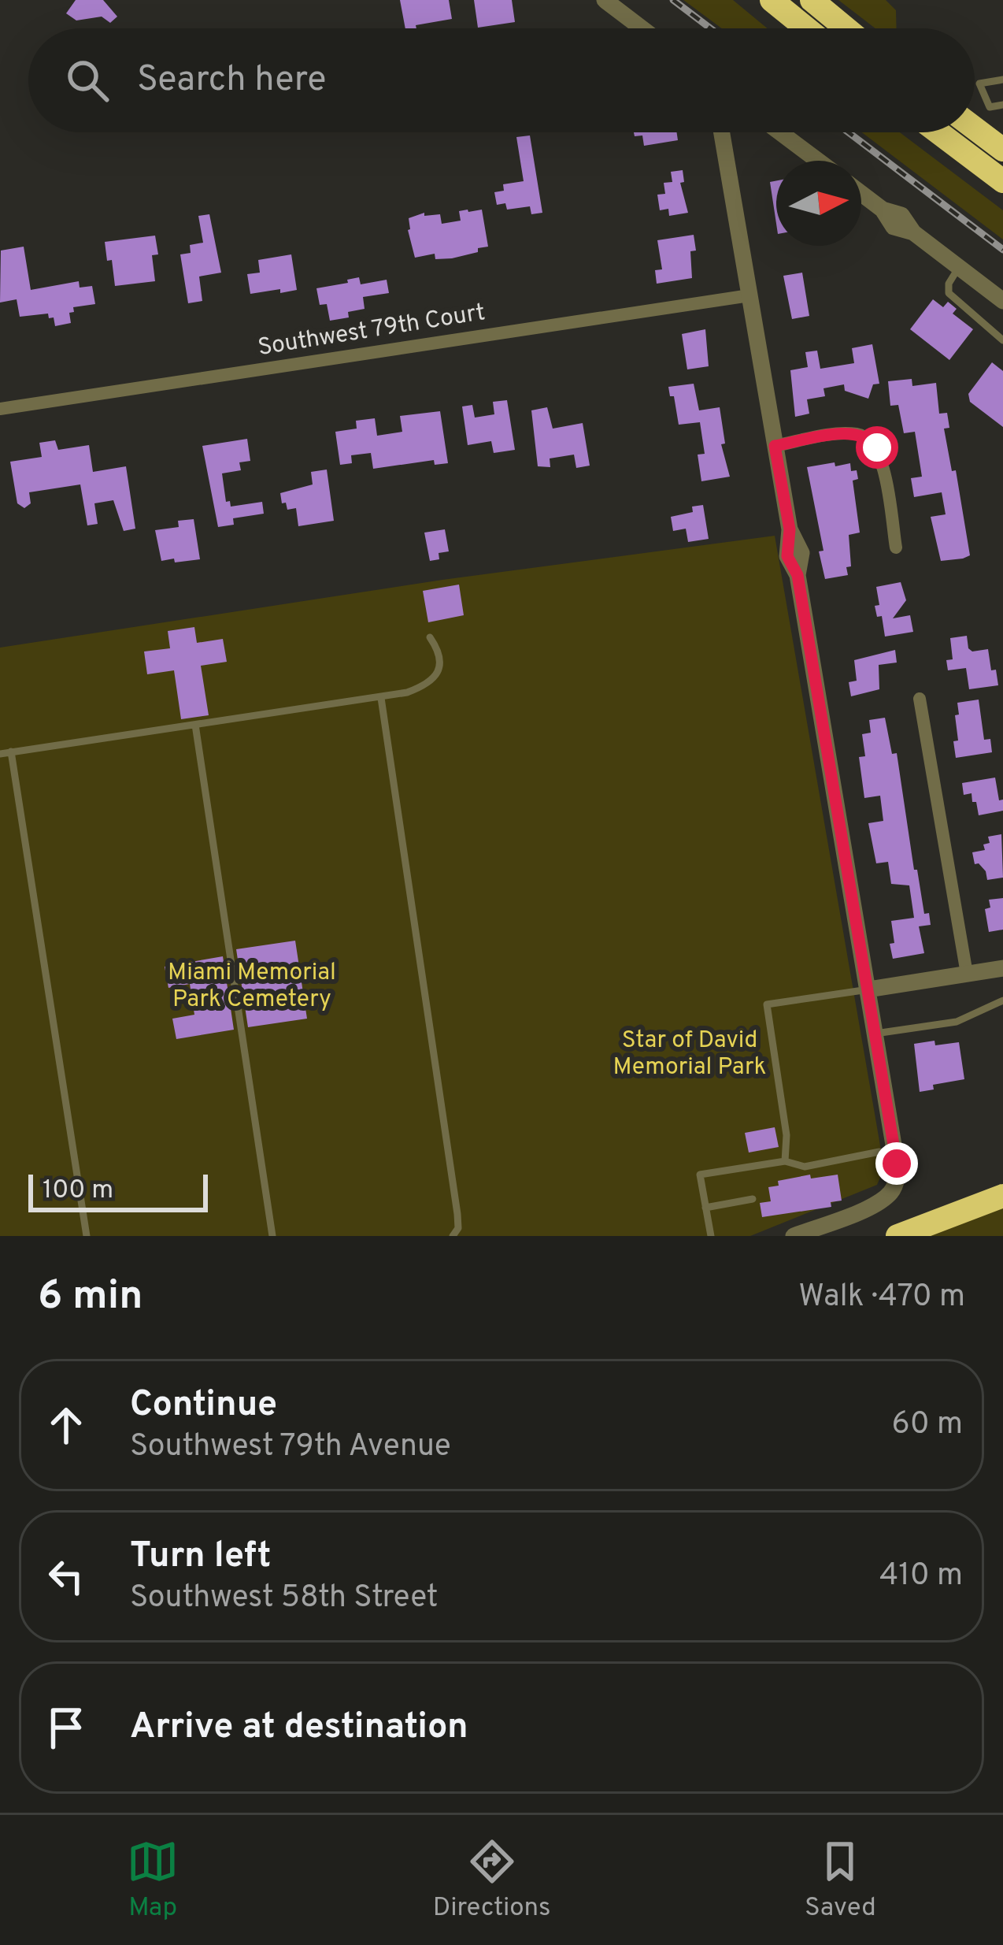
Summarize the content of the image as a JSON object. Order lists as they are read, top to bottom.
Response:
{
  "streets": {
    "street": ["Southwest 79th Court"]
  },
  "parks": ["Miami Memorial Park Cemetery", "Star of David Memorial Park"],
  "scale_bar": "100 m",
  "north": "right",
  "page": {
    "search": "Search here",
    "scale": "100 m",
    "heading": ["6 min", "Walk · 470 m"],
    "list": [
      ["Continue", "Southwest 79th Avenue", "60 m"],
      ["Turn left", "Southwest 58th Street", "410 m"],
      "Arrive at destination"
    ],
    "nav": ["Map", "Directions", "Saved"]
  }
}
